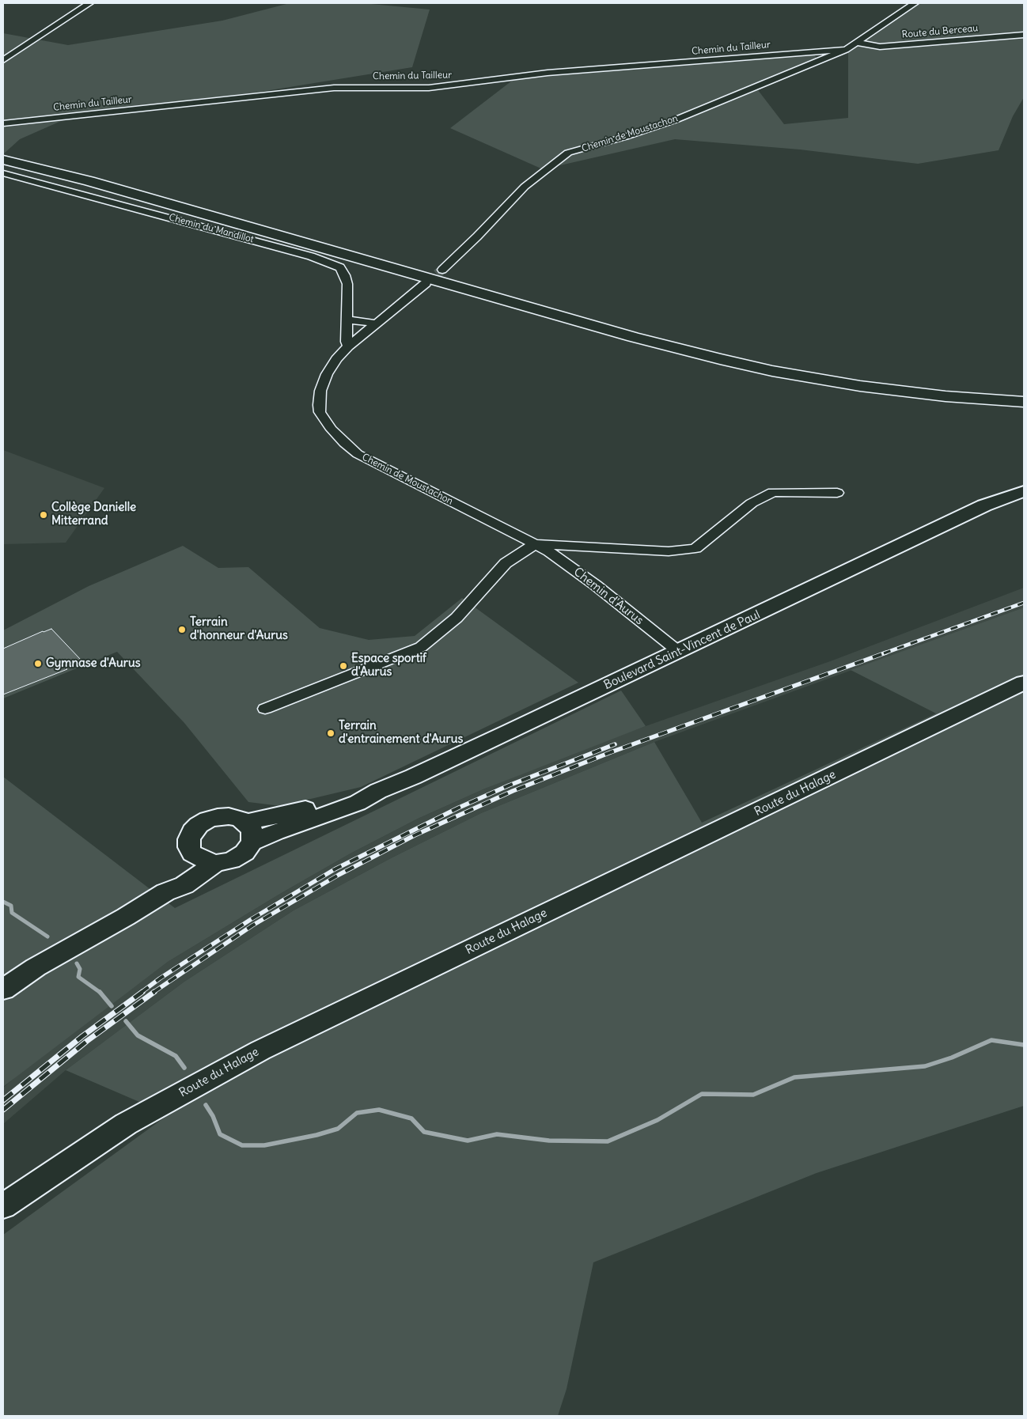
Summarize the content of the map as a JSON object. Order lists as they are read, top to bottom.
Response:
{
  "streets": {
    "main road": ["Boulevard Saint-Vincent de Paul", "Route du Halage"],
    "street": [
      "Route du Berceau",
      "Chemin du Tailleur",
      "Chemin de Moustachon",
      "Chemin du Mandillot",
      "Chemin d'Aurus"
    ]
  },
  "crossings": [
    ["Route du Berceau", "Chemin du Tailleur"],
    ["Route du Berceau", "Chemin de Moustachon"],
    ["Chemin du Tailleur", "Chemin de Moustachon"],
    ["Chemin de Moustachon", "Chemin du Mandillot"],
    ["Chemin de Moustachon", "Chemin d'Aurus"],
    ["Chemin d'Aurus", "Boulevard Saint-Vincent de Paul"]
  ],
  "places": [
    "Collège Danielle Mitterrand",
    "Terrain d'honneur d'Aurus",
    "Gymnase d'Aurus",
    "Espace sportif d'Aurus",
    "Terrain d'entrainement d'Aurus"
  ]
}
